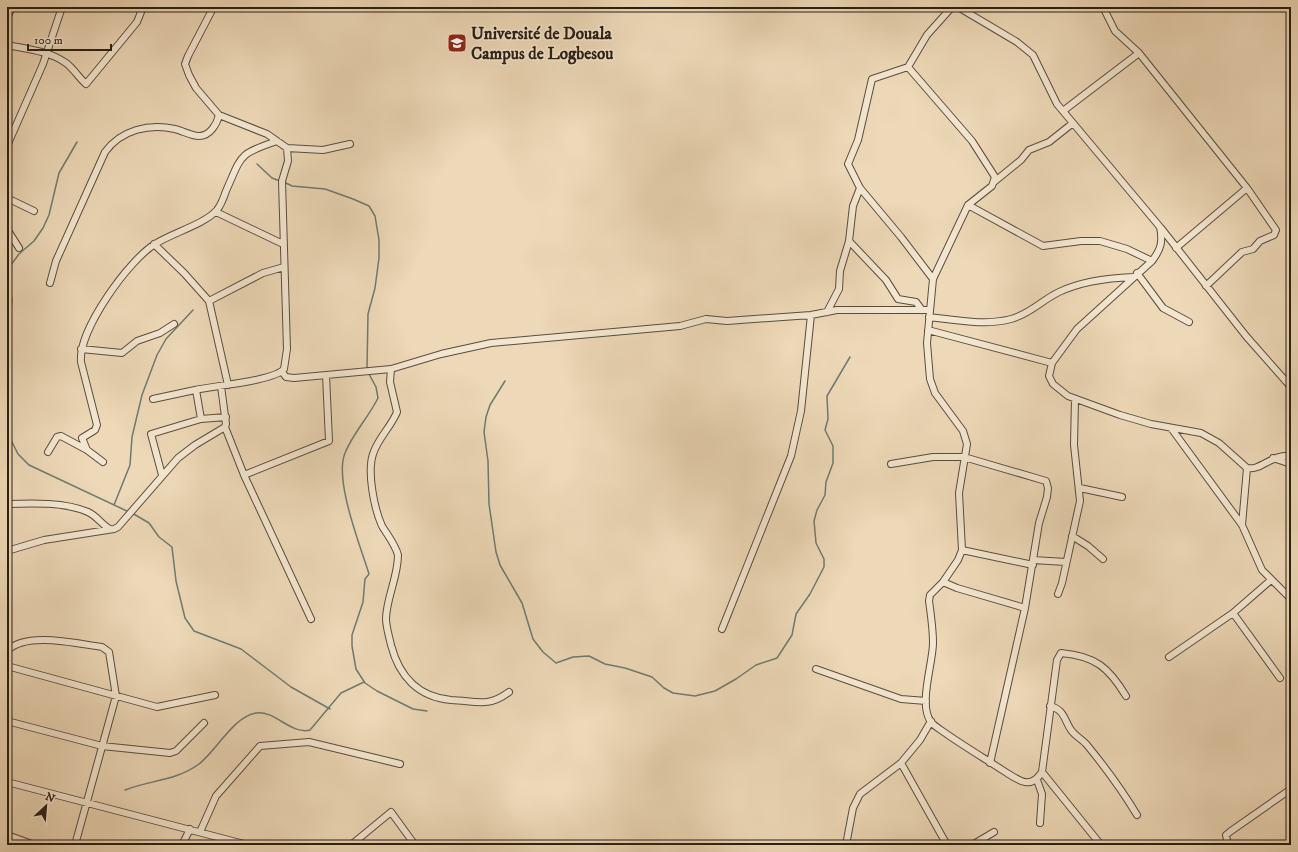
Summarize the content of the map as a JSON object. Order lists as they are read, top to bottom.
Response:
{
  "places": {
    "school or university": ["Université de Douala Campus de Logbesou"]
  },
  "scale_bar": "100 m",
  "north": "top right"
}
